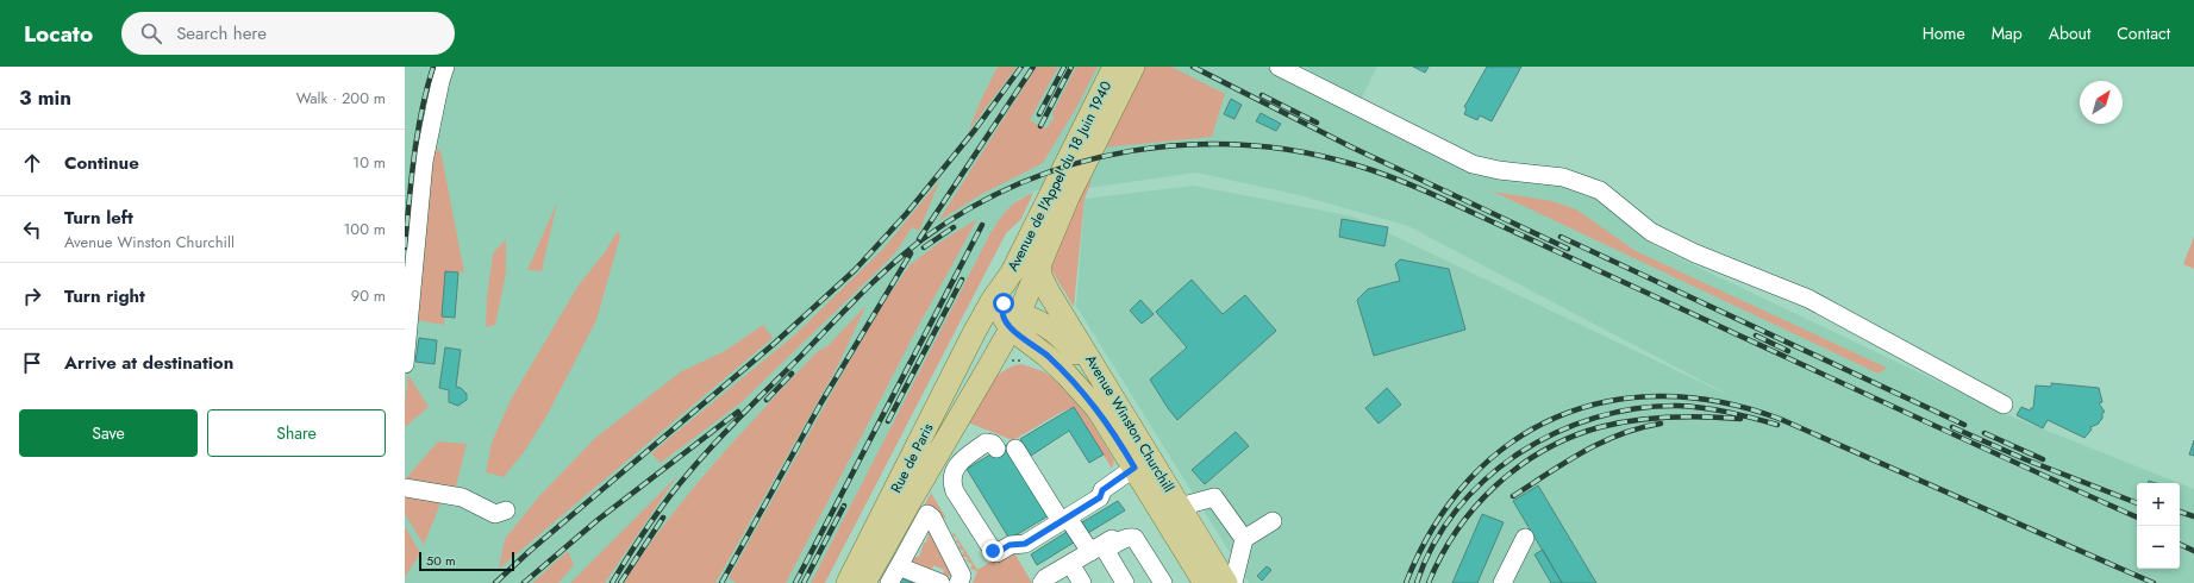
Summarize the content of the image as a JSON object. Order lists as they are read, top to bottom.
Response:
{
  "streets": {
    "main road": ["Avenue de l'Appel du 18 Juin 1940", "Avenue Winston Churchill", "Rue de Paris"]
  },
  "crossings": [
    ["Avenue de l'Appel du 18 Juin 1940", "Rue de Paris"],
    ["Avenue Winston Churchill", "Rue de Paris"]
  ],
  "scale_bar": "50 m",
  "north": "top right",
  "page": {
    "header": "Locato",
    "search": "Search here",
    "nav": [
      "Home",
      "Map",
      "About",
      "Contact"
    ],
    "heading": ["3 min", "Walk · 200 m"],
    "list": [
      ["Continue", "10 m"],
      ["Turn left", "Avenue Winston Churchill", "100 m"],
      ["Turn right", "90 m"],
      "Arrive at destination"
    ],
    "buttons": ["Save", "Share"],
    "map_buttons": ["+", "−"],
    "scale": "50 m"
  }
}
